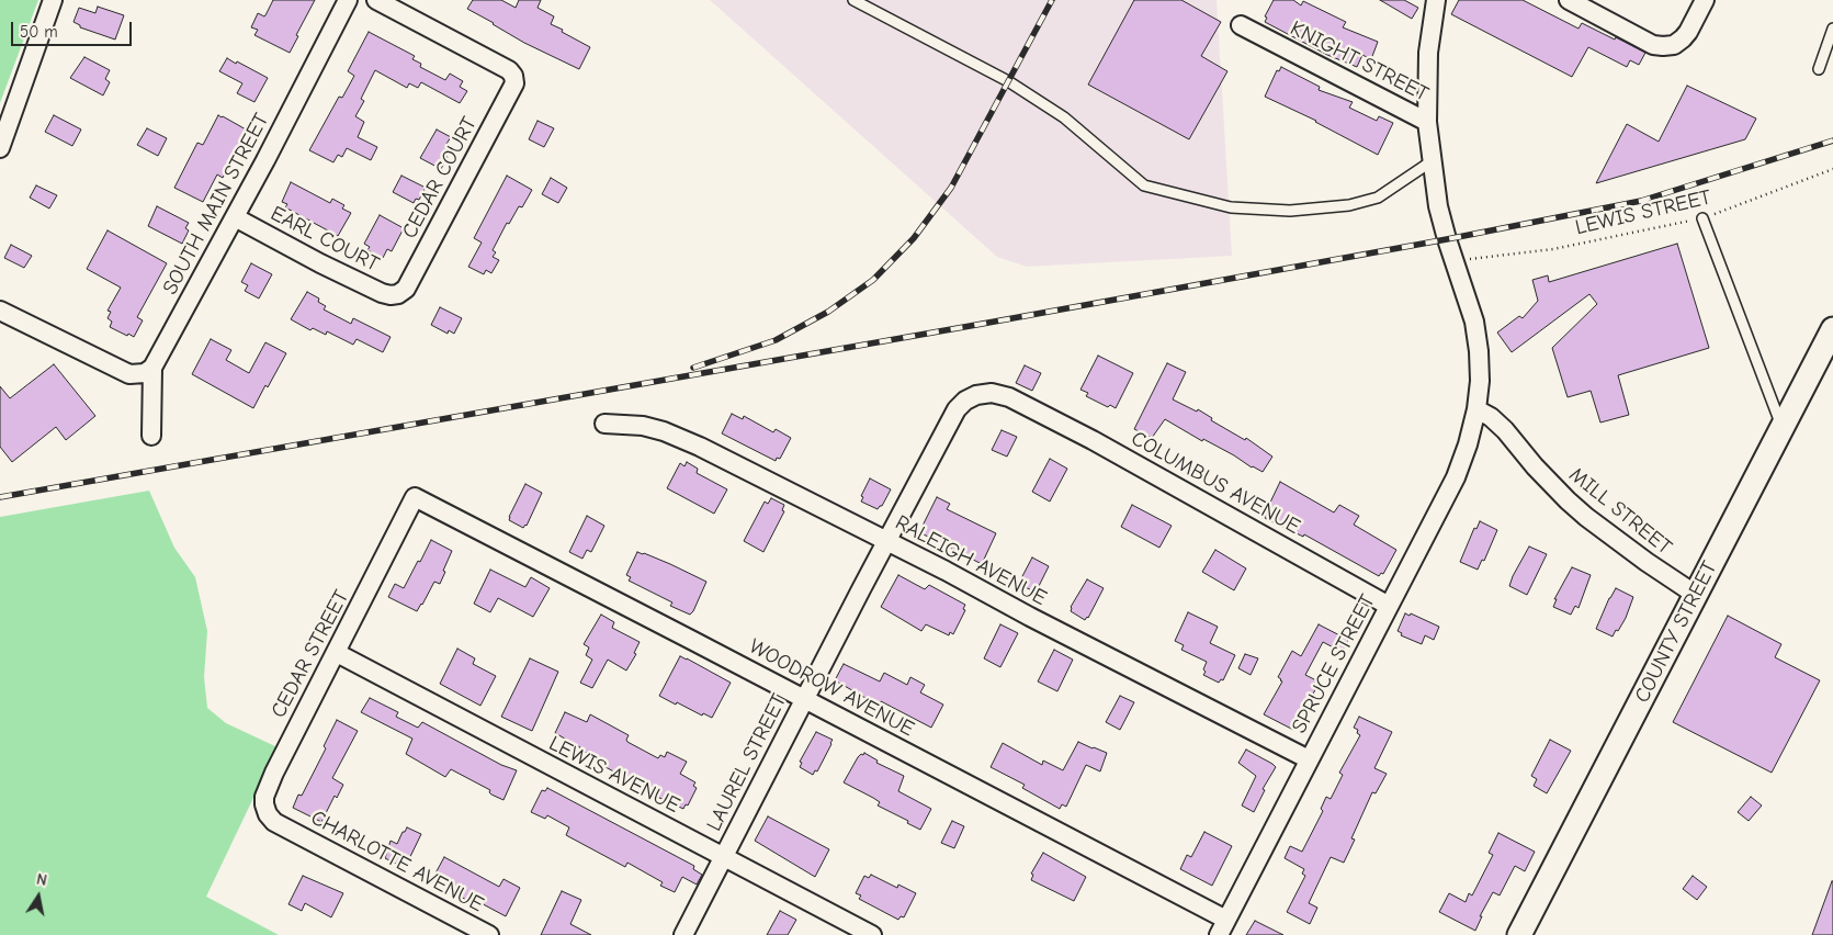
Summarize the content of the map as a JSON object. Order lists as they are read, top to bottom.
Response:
{
  "streets": {
    "street": [
      "KNIGHT STREET",
      "CEDAR COURT",
      "SOUTH MAIN STREET",
      "EARL COURT",
      "COLUMBUS AVENUE",
      "MILL STREET",
      "RALEIGH AVENUE",
      "COUNTY STREET",
      "CEDAR STREET",
      "SPRUCE STREET",
      "WOODROW AVENUE",
      "LAUREL STREET",
      "LEWIS AVENUE",
      "CHARLOTTE AVENUE"
    ],
    "path": ["LEWIS STREET"]
  },
  "crossings": [
    ["KNIGHT STREET", "SPRUCE STREET"],
    ["CEDAR COURT", "EARL COURT"],
    ["SOUTH MAIN STREET", "EARL COURT"],
    ["LEWIS STREET", "SPRUCE STREET"],
    ["COLUMBUS AVENUE", "SPRUCE STREET"],
    ["COLUMBUS AVENUE", "LAUREL STREET"],
    ["MILL STREET", "COUNTY STREET"],
    ["MILL STREET", "SPRUCE STREET"],
    ["RALEIGH AVENUE", "SPRUCE STREET"],
    ["RALEIGH AVENUE", "LAUREL STREET"],
    ["CEDAR STREET", "WOODROW AVENUE"],
    ["CEDAR STREET", "LEWIS AVENUE"],
    ["CEDAR STREET", "CHARLOTTE AVENUE"],
    ["SPRUCE STREET", "WOODROW AVENUE"],
    ["WOODROW AVENUE", "LAUREL STREET"],
    ["LAUREL STREET", "LEWIS AVENUE"]
  ],
  "scale_bar": "50 m",
  "north": "top"
}
